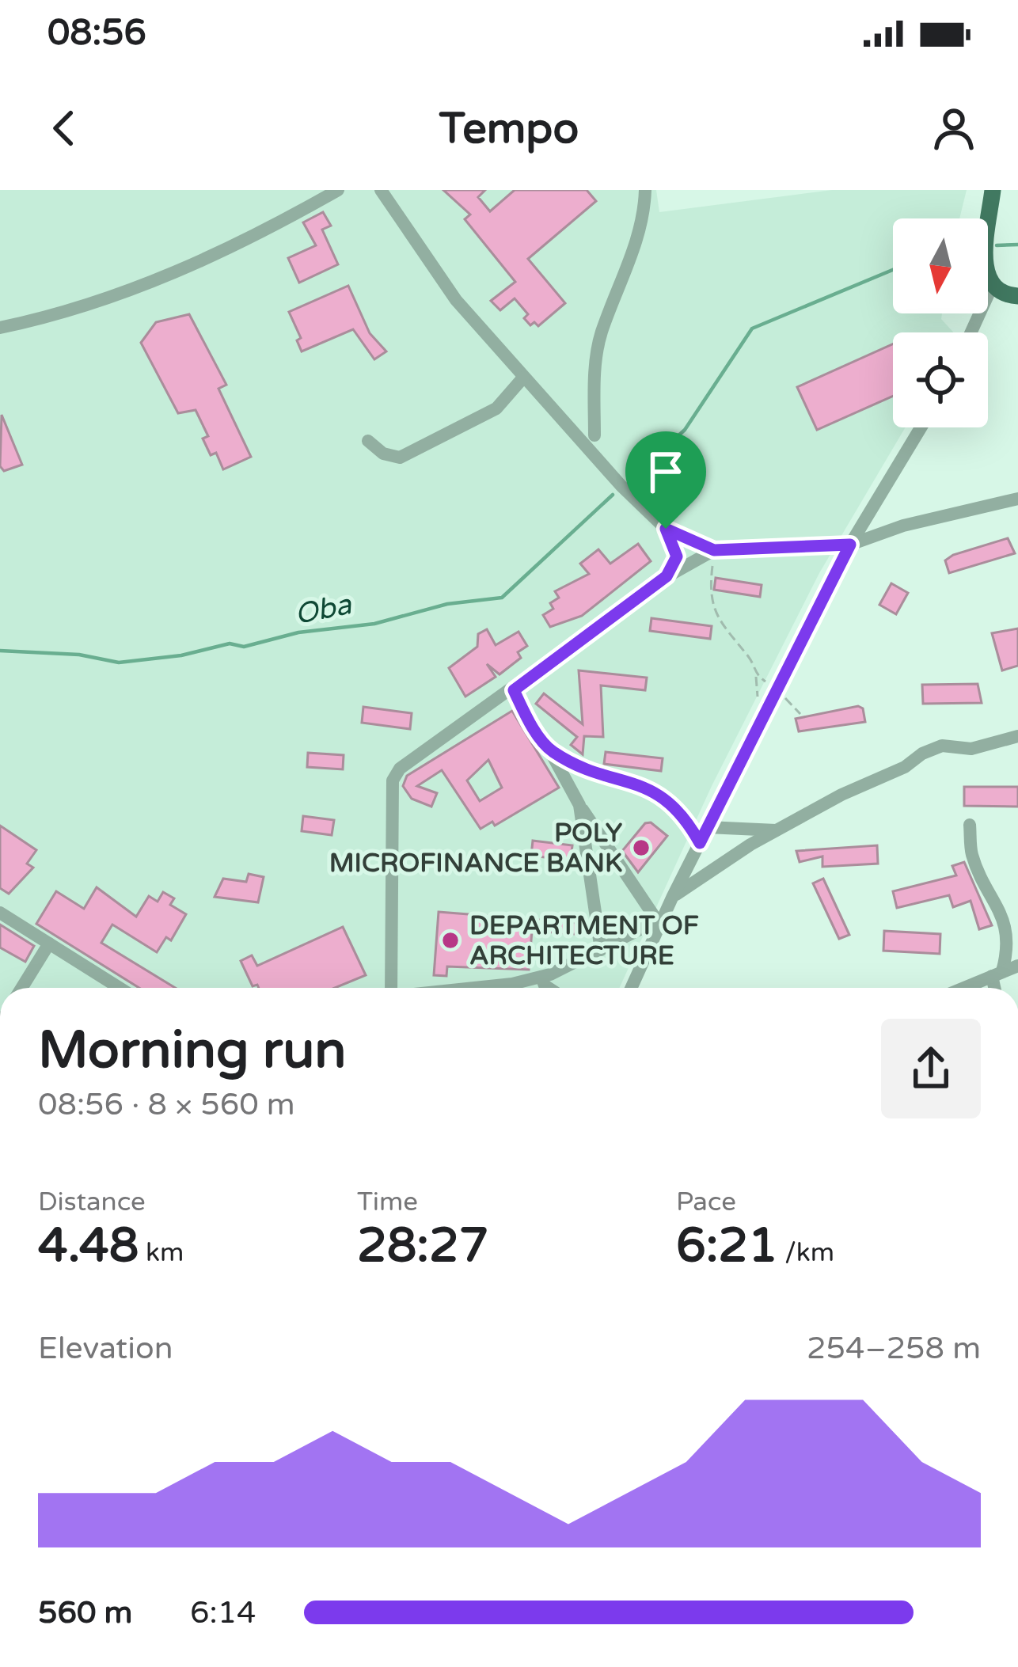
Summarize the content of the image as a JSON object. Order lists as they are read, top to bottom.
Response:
{
  "water": ["Oba"],
  "places": ["POLY MICROFINANCE BANK", "DEPARTMENT OF ARCHITECTURE"],
  "north": "bottom",
  "page": {
    "status": "08:56",
    "header": "Tempo",
    "heading": ["Morning run", "08:56 · 8 × 560 m"],
    "stats": [
      ["Distance", "4.48 km"],
      ["Time", "28:27"],
      ["Pace", "6:21 /km"]
    ],
    "chart": ["Elevation", "254–258 m"],
    "list": [
      {
        "name": "560 m",
        "note": "6:14"
      }
    ]
  }
}
